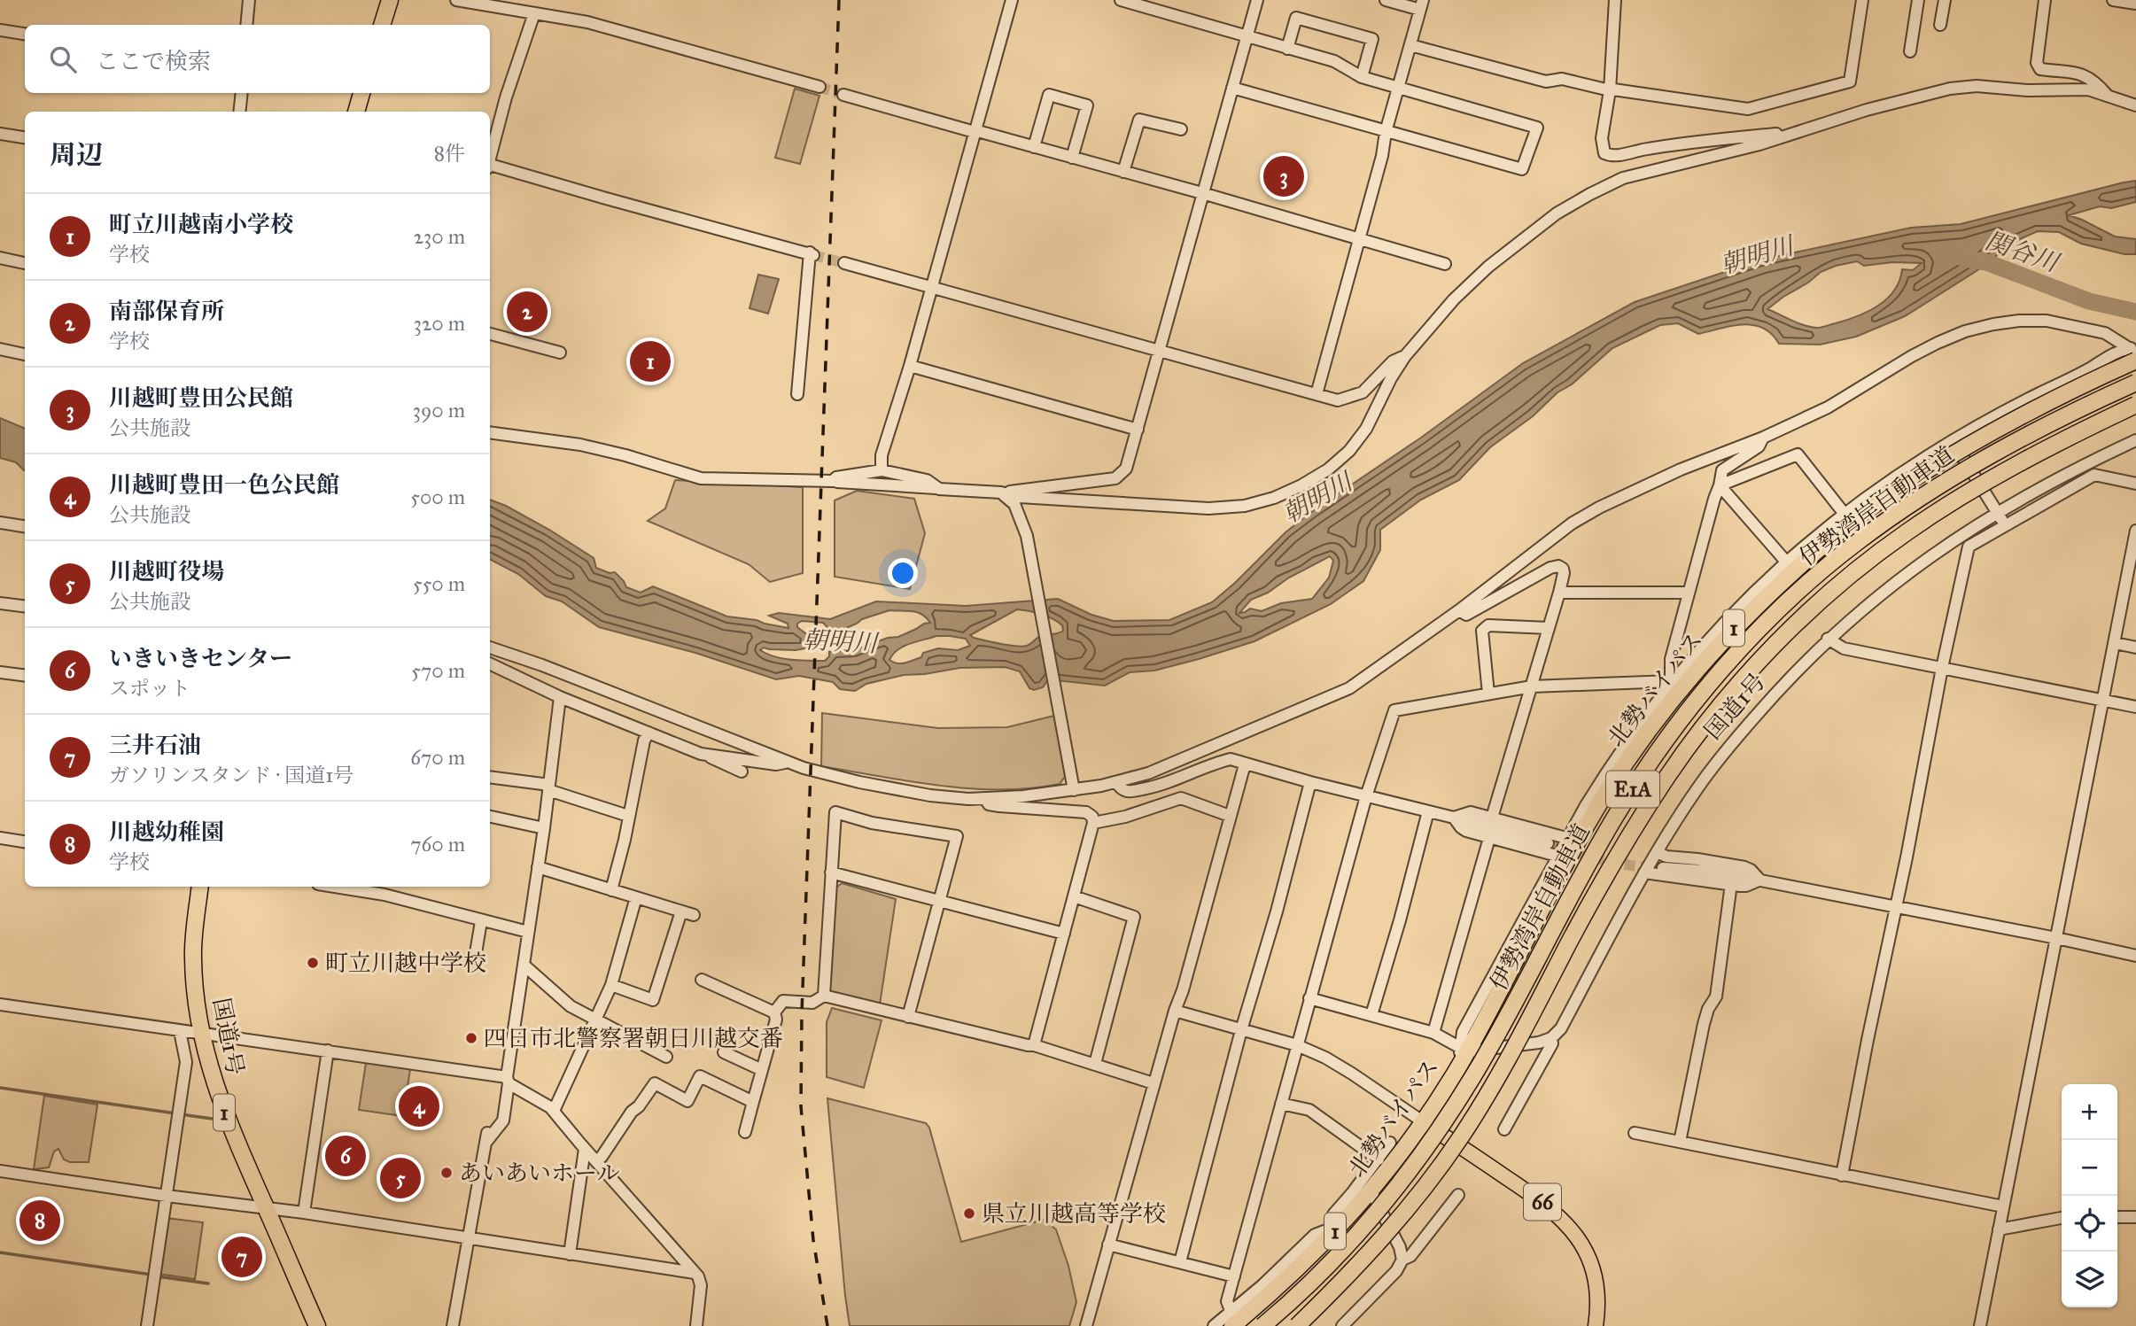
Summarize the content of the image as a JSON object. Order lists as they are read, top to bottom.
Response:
{
  "streets": {
    "highway": [
      "伊勢湾岸自動車道",
      "1",
      "北勢バイパス",
      "国道1号",
      "E1A"
    ],
    "main road": ["66"]
  },
  "crossings": [
    ["1", "北勢バイパス"],
    ["北勢バイパス", "66"]
  ],
  "water": ["関谷川", "朝明川"],
  "places": [
    "町立川越中学校",
    "四日市北警察署朝日川越交番",
    "あいあいホール",
    "県立川越高等学校"
  ],
  "page": {
    "search": "ここで検索",
    "heading": ["周辺", "8件"],
    "pins": [
      "3",
      "2",
      "1",
      "4",
      "6",
      "5",
      "8",
      "7"
    ],
    "list": [
      {
        "mark": "1",
        "name": "町立川越南小学校",
        "note": "学校",
        "value": "230 m"
      },
      {
        "mark": "2",
        "name": "南部保育所",
        "note": "学校",
        "value": "320 m"
      },
      {
        "mark": "3",
        "name": "川越町豊田公民館",
        "note": "公共施設",
        "value": "390 m"
      },
      {
        "mark": "4",
        "name": "川越町豊田一色公民館",
        "note": "公共施設",
        "value": "500 m"
      },
      {
        "mark": "5",
        "name": "川越町役場",
        "note": "公共施設",
        "value": "550 m"
      },
      {
        "mark": "6",
        "name": "いきいきセンター",
        "note": "スポット",
        "value": "570 m"
      },
      {
        "mark": "7",
        "name": "三井石油",
        "note": "ガソリンスタンド · 国道1号",
        "value": "670 m"
      },
      {
        "mark": "8",
        "name": "川越幼稚園",
        "note": "学校",
        "value": "760 m"
      }
    ],
    "map_buttons": ["+", "−"]
  }
}
